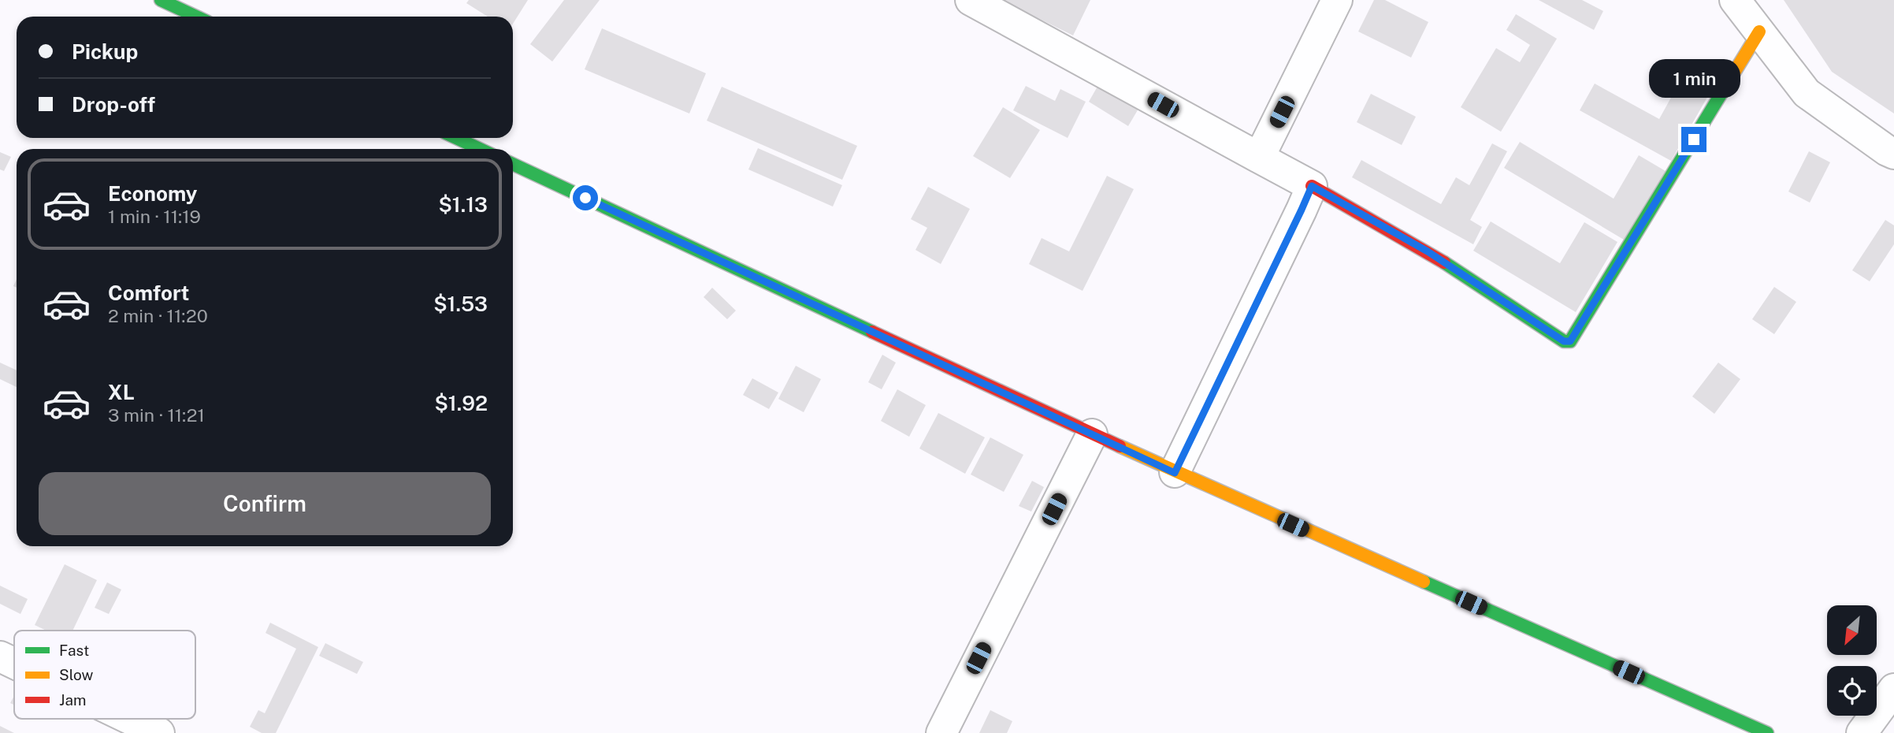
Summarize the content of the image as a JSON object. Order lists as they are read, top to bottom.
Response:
{
  "legend": ["Fast", "Slow", "Jam"],
  "north": "bottom left",
  "page": {
    "banner": ["Pickup", "Drop-off"],
    "bubble": "1 min",
    "list": [
      {
        "name": "Economy",
        "note": "1 min · 11:19",
        "value": "$1.13"
      },
      {
        "name": "Comfort",
        "note": "2 min · 11:20",
        "value": "$1.53"
      },
      {
        "name": "XL",
        "note": "3 min · 11:21",
        "value": "$1.92"
      }
    ],
    "buttons": "Confirm"
  }
}
